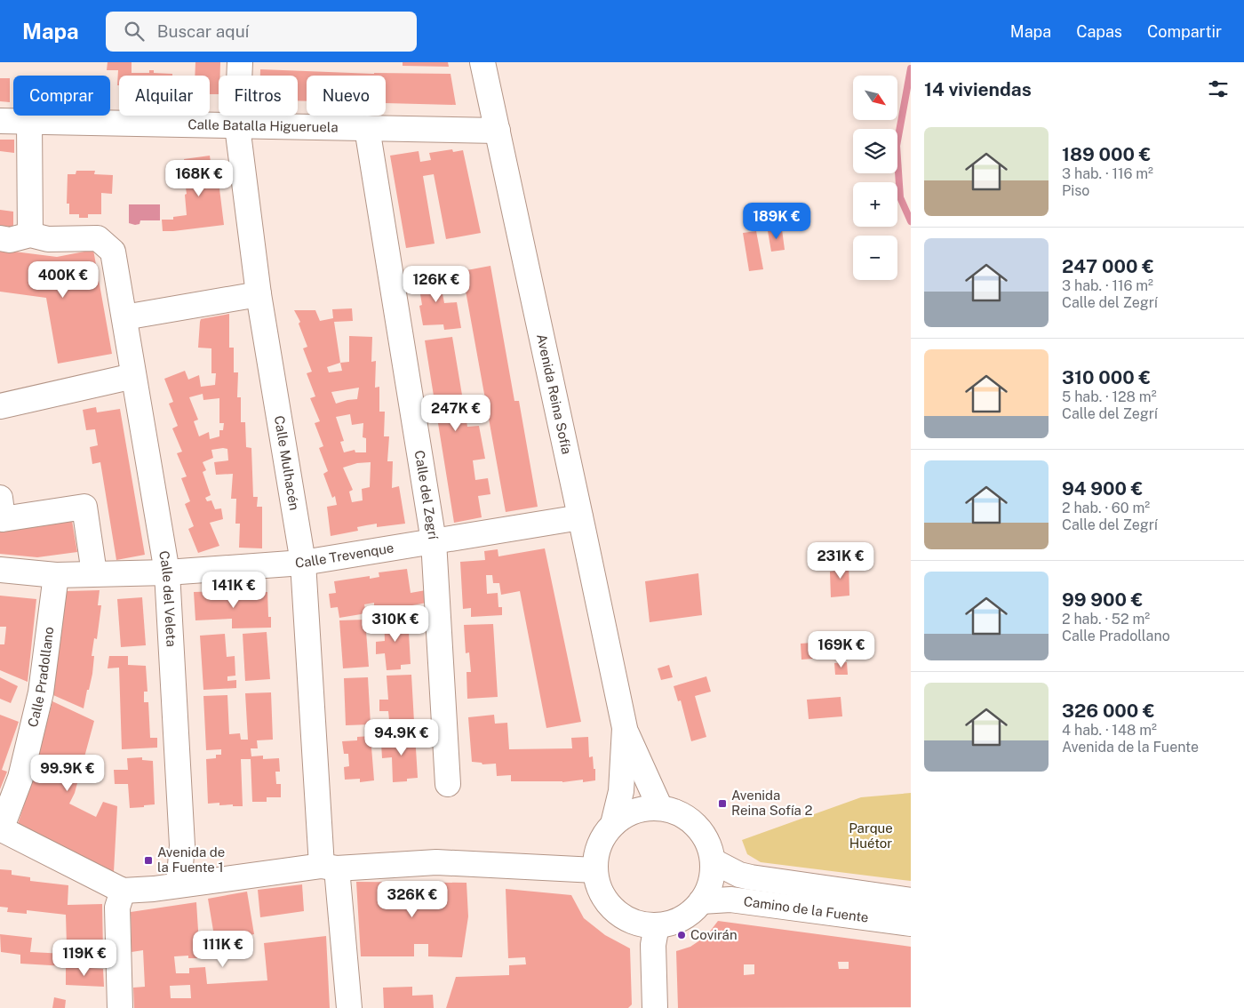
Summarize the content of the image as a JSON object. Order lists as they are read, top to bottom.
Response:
{
  "streets": {
    "street": [
      "Calle Batalla Higueruela",
      "Avenida Reina Sofía",
      "Calle Mulhacén",
      "Calle del Zegrí",
      "Calle Trevenque",
      "Calle del Veleta",
      "Calle Pradollano",
      "Camino de la Fuente"
    ]
  },
  "crossings": [
    ["Calle Batalla Higueruela", "Avenida Reina Sofía"],
    ["Calle Batalla Higueruela", "Calle Mulhacén"],
    ["Calle Batalla Higueruela", "Calle del Zegrí"],
    ["Avenida Reina Sofía", "Calle Trevenque"],
    ["Avenida Reina Sofía", "Camino de la Fuente"],
    ["Calle Mulhacén", "Calle Trevenque"],
    ["Calle del Zegrí", "Calle Trevenque"],
    ["Calle Trevenque", "Calle del Veleta"],
    ["Calle Trevenque", "Calle Pradollano"]
  ],
  "parks": ["Parque Huétor"],
  "places": {
    "transit": ["Avenida Reina Sofía 2", "Avenida de la Fuente 1"],
    "other": ["Covirán"]
  },
  "north": "bottom right",
  "page": {
    "header": "Mapa",
    "search": "Buscar aquí",
    "nav": ["Mapa", "Capas", "Compartir"],
    "heading": "14 viviendas",
    "map_buttons": ["+", "−"],
    "chip": [
      "Comprar",
      "Alquilar",
      "Filtros",
      "Nuevo"
    ],
    "list": [
      {
        "name": "189 000 €",
        "note": "3 hab. · 116 m² · Piso"
      },
      {
        "name": "247 000 €",
        "note": "3 hab. · 116 m² · Calle del Zegrí"
      },
      {
        "name": "310 000 €",
        "note": "5 hab. · 128 m² · Calle del Zegrí"
      },
      {
        "name": "94 900 €",
        "note": "2 hab. · 60 m² · Calle del Zegrí"
      },
      {
        "name": "99 900 €",
        "note": "2 hab. · 52 m² · Calle Pradollano"
      },
      {
        "name": "326 000 €",
        "note": "4 hab. · 148 m² · Avenida de la Fuente"
      }
    ],
    "price": [
      "168K €",
      "189K €",
      "400K €",
      "126K €",
      "247K €",
      "231K €",
      "141K €",
      "310K €",
      "169K €",
      "94.9K €",
      "99.9K €",
      "326K €",
      "111K €",
      "119K €"
    ]
  }
}
